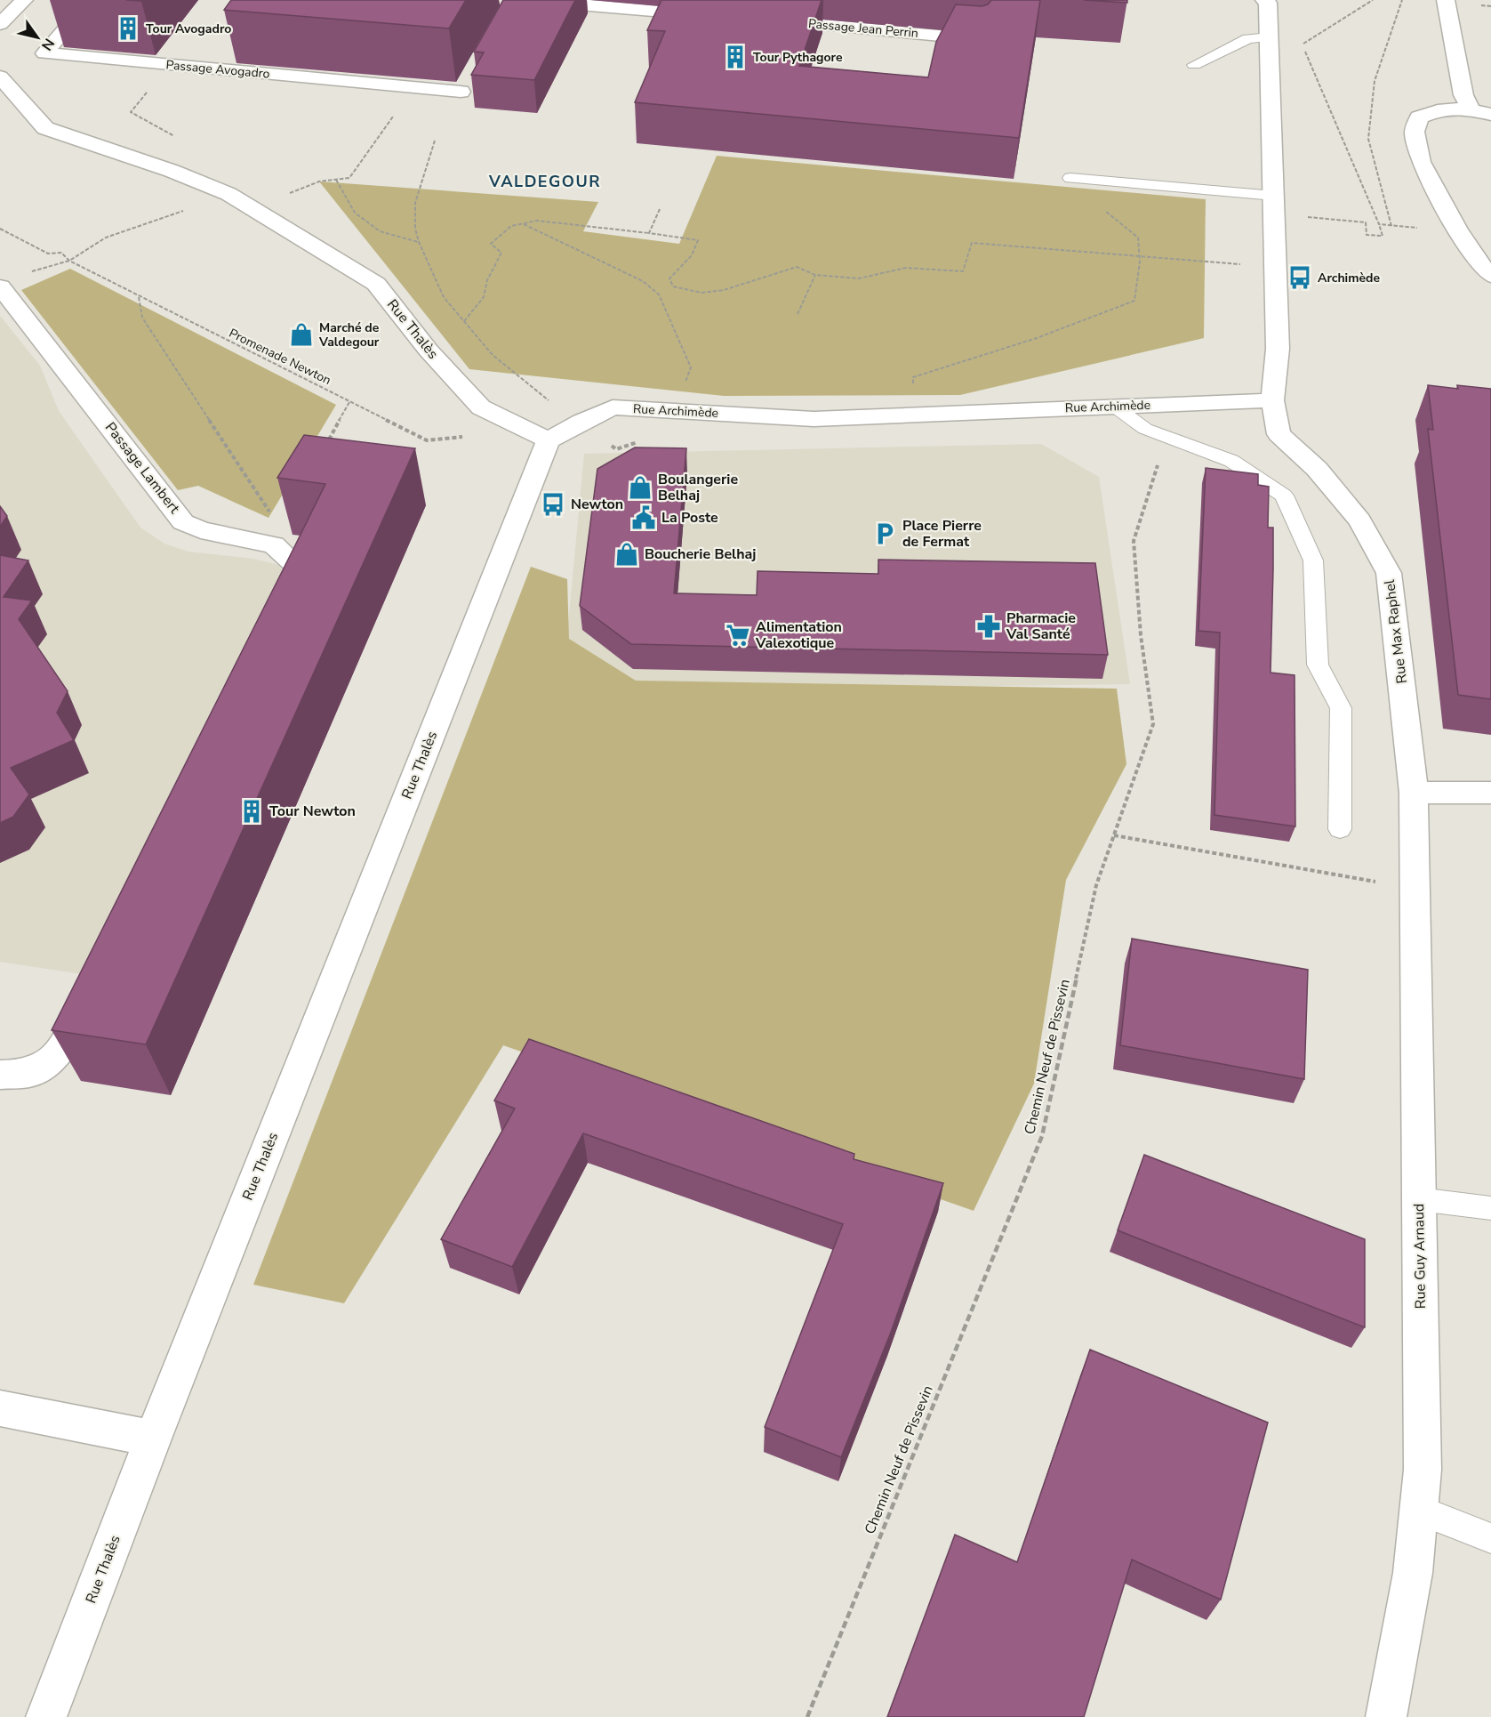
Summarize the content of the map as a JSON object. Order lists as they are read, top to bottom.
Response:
{
  "streets": {
    "street": [
      "Passage Jean Perrin",
      "Passage Avogadro",
      "Rue Thalès",
      "Rue Archimède",
      "Passage Lambert",
      "Rue Max Raphel",
      "Rue Guy Arnaud"
    ],
    "path": ["Promenade Newton", "Chemin Neuf de Pissevin"]
  },
  "crossings": [
    ["Rue Thalès", "Rue Archimède"],
    ["Rue Archimède", "Rue Max Raphel"],
    ["Rue Max Raphel", "Rue Guy Arnaud"]
  ],
  "districts": ["VALDEGOUR"],
  "places": {
    "building": ["Tour Avogadro", "Tour Pythagore", "Tour Newton"],
    "bus stop": ["Archimède", "Newton"],
    "shop": ["Marché de Valdegour", "Boulangerie Belhaj", "Boucherie Belhaj"],
    "public building": ["La Poste"],
    "parking": ["Place Pierre de Fermat"],
    "pharmacy": ["Pharmacie Val Santé"],
    "supermarket": ["Alimentation Valexotique"]
  },
  "north": "bottom right"
}
